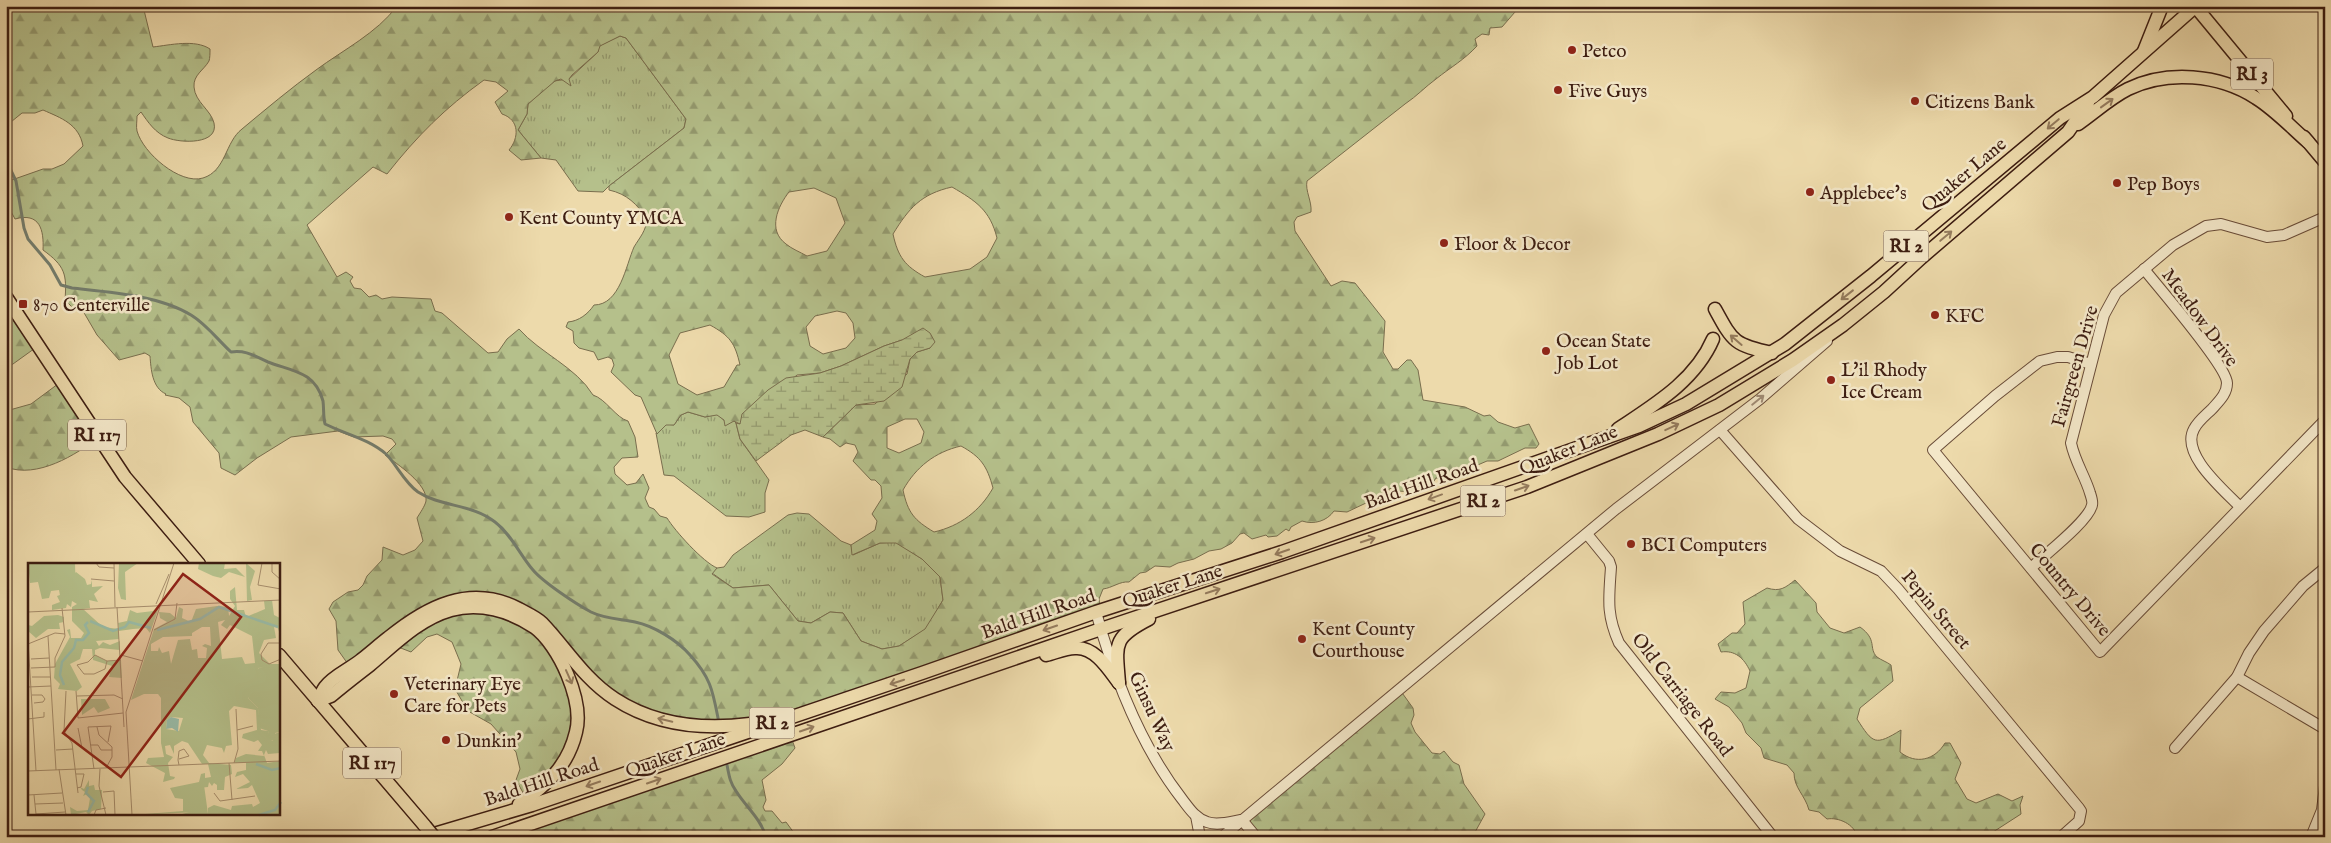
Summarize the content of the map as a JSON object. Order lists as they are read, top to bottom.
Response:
{
  "streets": {
    "main road": [
      "RI 3",
      "Quaker Lane",
      "RI 2",
      "RI 117",
      "Bald Hill Road"
    ],
    "street": [
      "Meadow Drive",
      "Fairgreen Drive",
      "Country Drive",
      "Pepin Street",
      "Old Carriage Road",
      "Ginsu Way"
    ]
  },
  "crossings": [
    ["RI 3", "Quaker Lane"],
    ["Quaker Lane", "Bald Hill Road"],
    ["Quaker Lane", "Pepin Street"],
    ["Quaker Lane", "Old Carriage Road"],
    ["Quaker Lane", "Ginsu Way"],
    ["Meadow Drive", "Fairgreen Drive"],
    ["Meadow Drive", "Country Drive"],
    ["Fairgreen Drive", "Country Drive"],
    ["RI 117", "Bald Hill Road"],
    ["Bald Hill Road", "Ginsu Way"]
  ],
  "one_way": ["Bald Hill Road"],
  "places": {
    "other": [
      "Petco",
      "Five Guys",
      "Citizens Bank",
      "Pep Boys",
      "Applebee's",
      "Kent County YMCA",
      "Floor & Decor",
      "KFC",
      "Ocean State Job Lot",
      "L'il Rhody Ice Cream",
      "BCI Computers",
      "Kent County Courthouse",
      "Veterinary Eye Care for Pets",
      "Dunkin'"
    ],
    "transit": ["870 Centerville"]
  }
}
